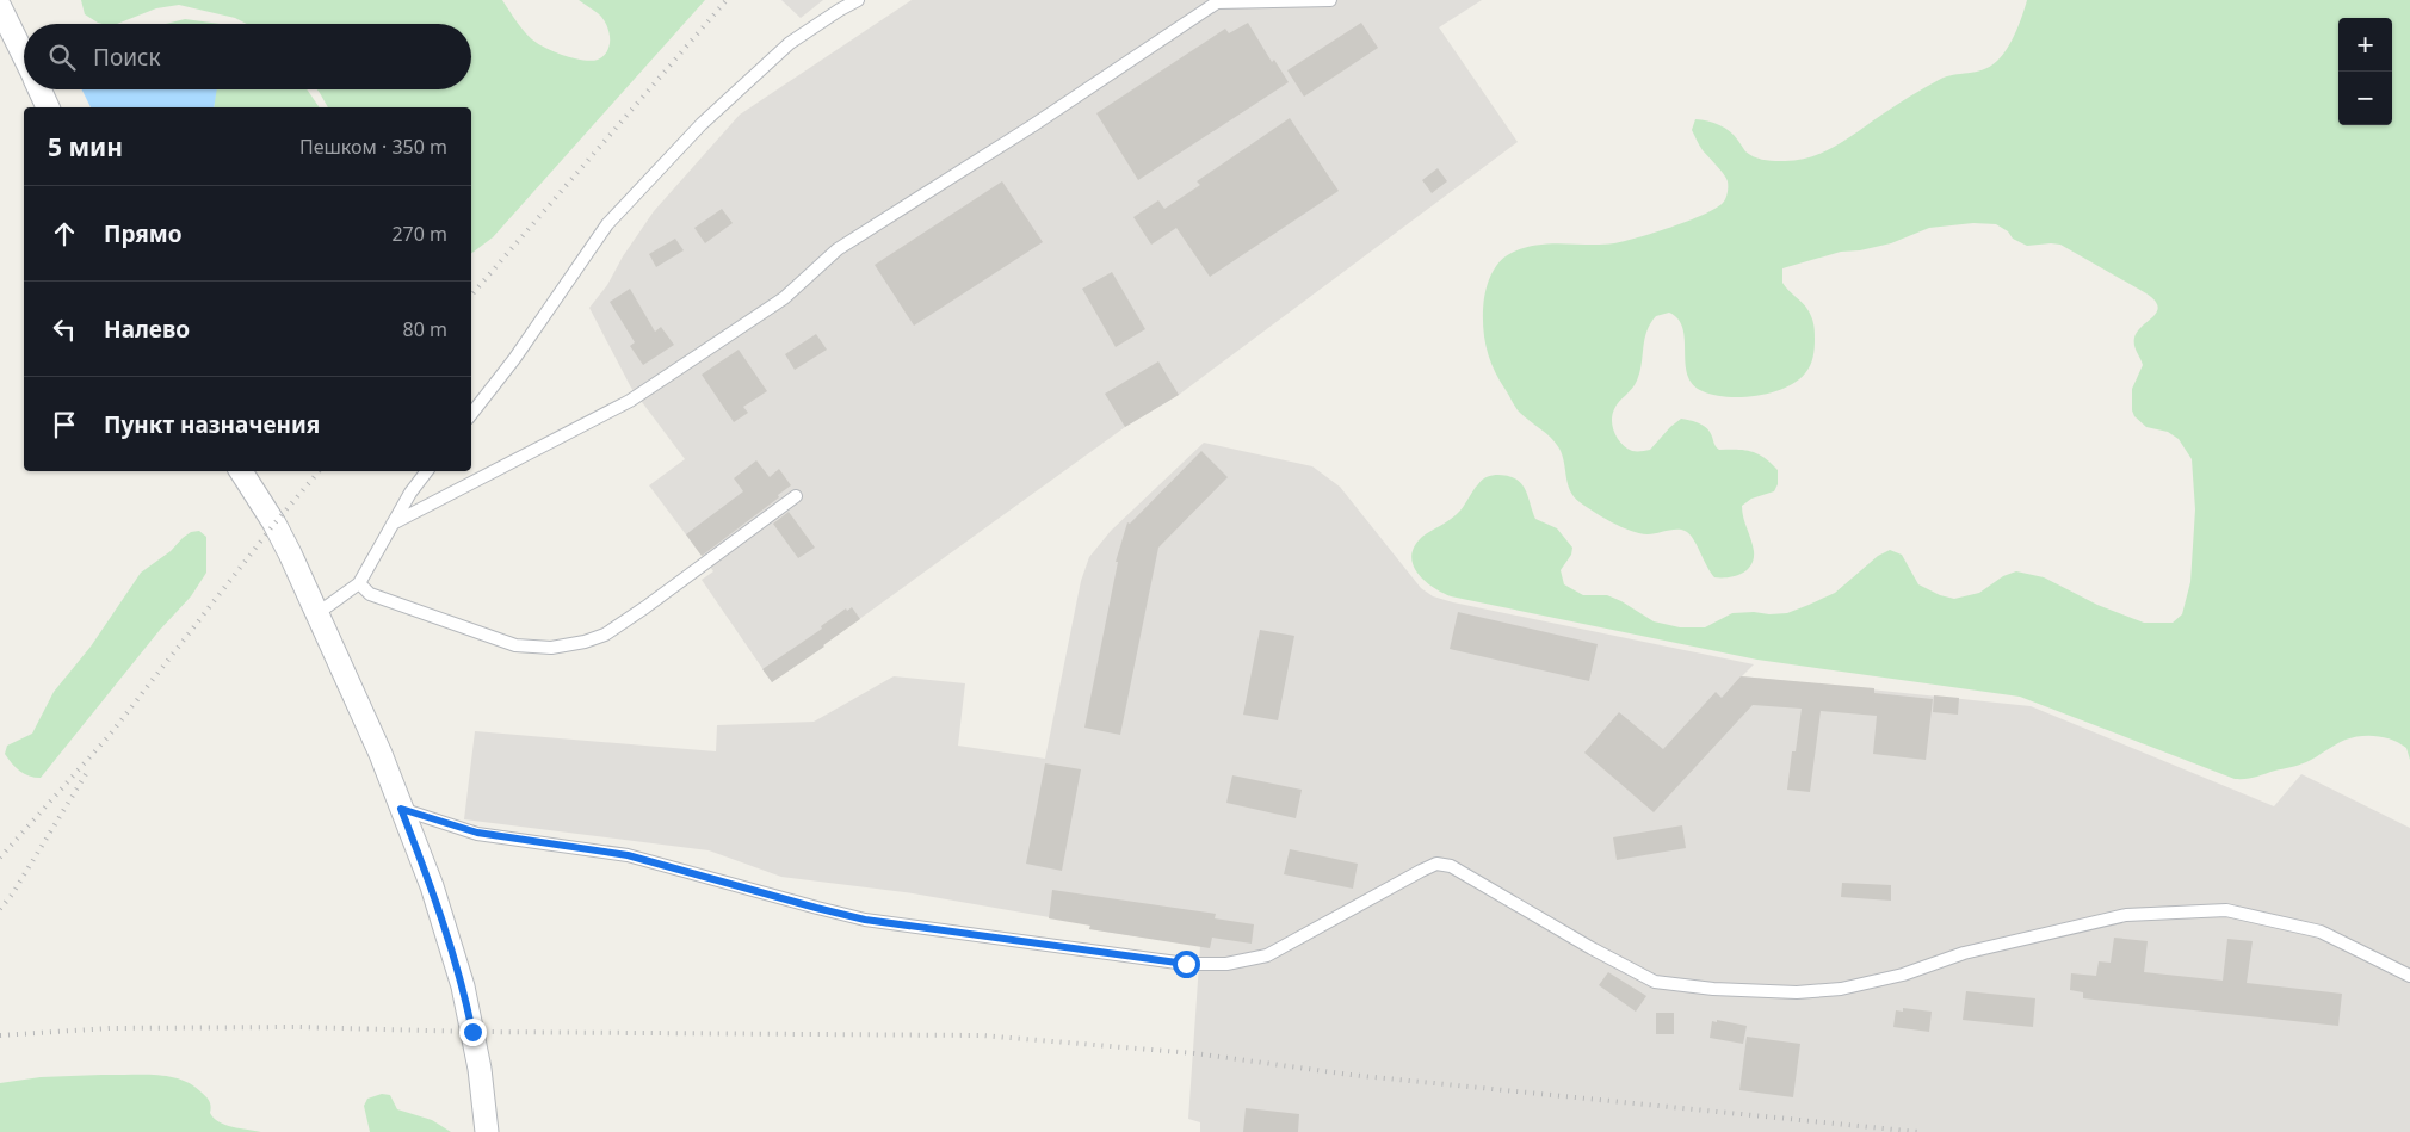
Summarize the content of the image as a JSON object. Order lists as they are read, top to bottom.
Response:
{
  "page": {
    "map_buttons": ["+", "−"],
    "search": "Поиск",
    "heading": ["5 мин", "Пешком · 350 m"],
    "list": [
      ["Прямо", "270 m"],
      ["Налево", "80 m"],
      "Пункт назначения"
    ]
  }
}
